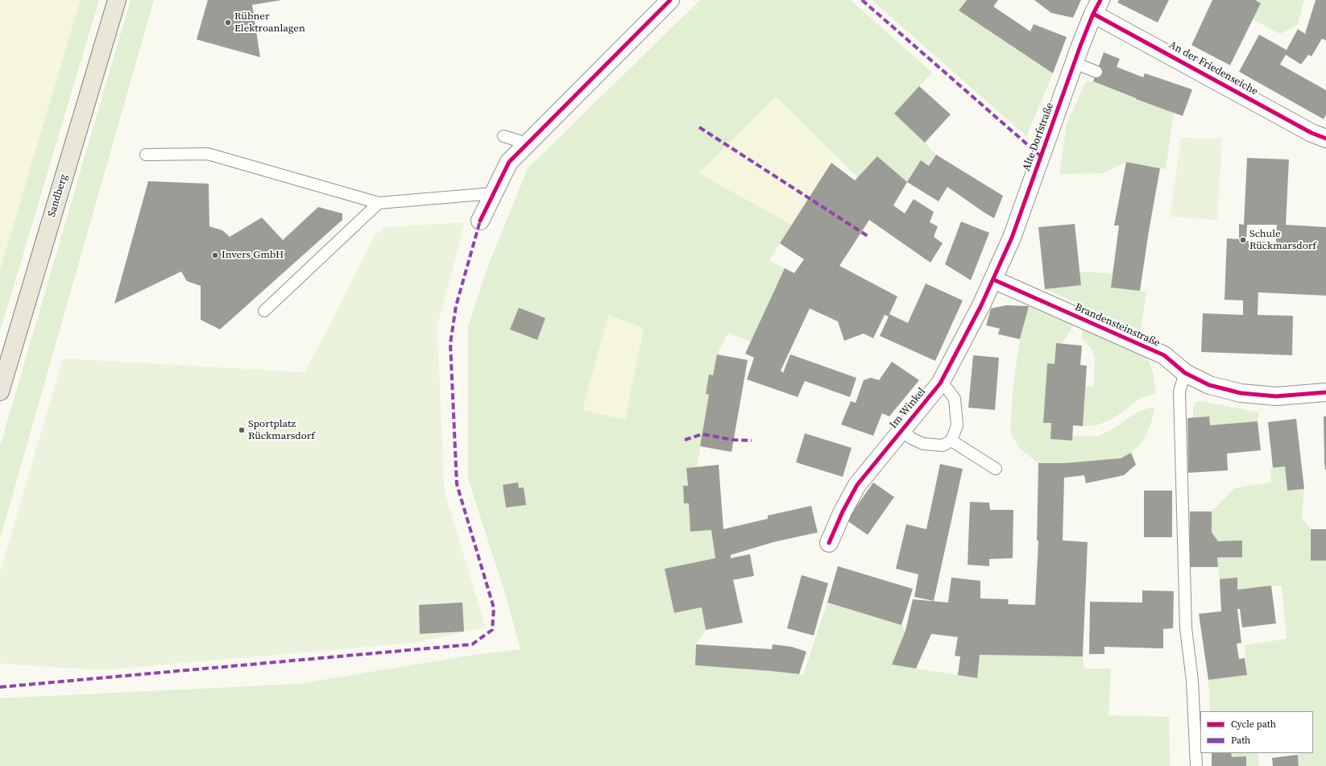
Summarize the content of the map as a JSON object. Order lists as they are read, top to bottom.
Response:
{
  "streets": {
    "main road": ["Sandberg"],
    "street": [
      "An der Friedenseiche",
      "Alte Dorfstraße",
      "Brandensteinstraße",
      "Im Winkel"
    ]
  },
  "crossings": [
    ["An der Friedenseiche", "Alte Dorfstraße"],
    ["Alte Dorfstraße", "Brandensteinstraße"],
    ["Alte Dorfstraße", "Im Winkel"],
    ["Brandensteinstraße", "Im Winkel"]
  ],
  "places": [
    "Rübner Elektroanlagen",
    "Schule Rückmarsdorf",
    "Invers GmbH",
    "Sportplatz Rückmarsdorf"
  ],
  "legend": ["Cycle path", "Path"]
}
